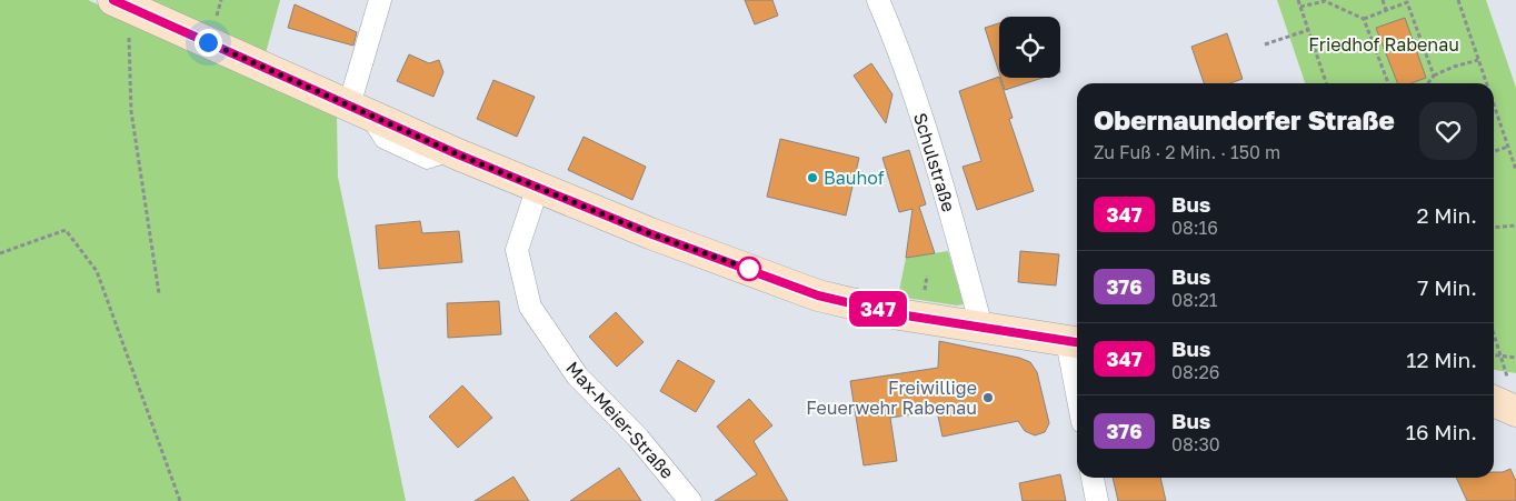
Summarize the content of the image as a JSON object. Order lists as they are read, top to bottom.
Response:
{
  "streets": {
    "street": ["Schulstraße", "Max-Meier-Straße"]
  },
  "parks": ["Friedhof Rabenau"],
  "places": ["Bauhof", "Freiwillige Feuerwehr Rabenau"],
  "lines": ["bus line 347"],
  "page": {
    "on_map": "347",
    "heading": ["Obernaundorfer Straße", "Zu Fuß · 2 Min. · 150 m"],
    "list": [
      {
        "mark": "347",
        "name": "Bus",
        "note": "08:16",
        "value": "2 Min."
      },
      {
        "mark": "376",
        "name": "Bus",
        "note": "08:21",
        "value": "7 Min."
      },
      {
        "mark": "347",
        "name": "Bus",
        "note": "08:26",
        "value": "12 Min."
      },
      {
        "mark": "376",
        "name": "Bus",
        "note": "08:30",
        "value": "16 Min."
      }
    ]
  }
}
